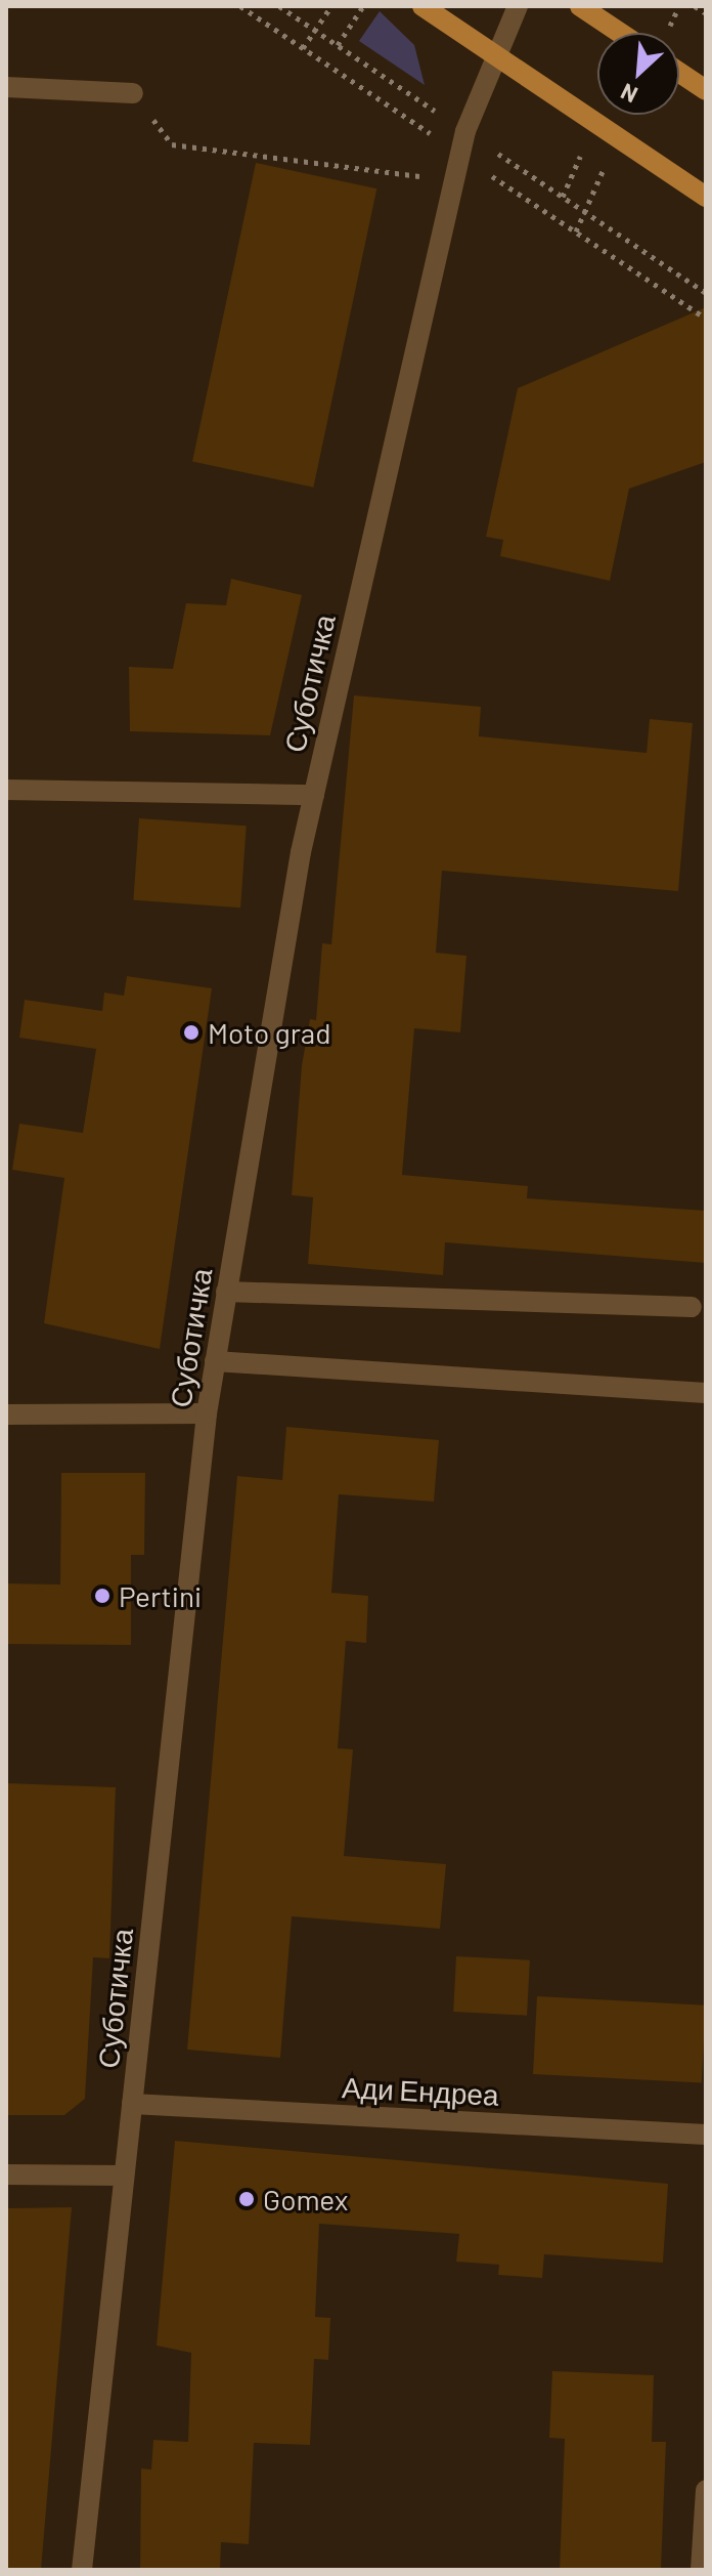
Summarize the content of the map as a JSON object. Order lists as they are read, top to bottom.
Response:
{
  "streets": {
    "street": ["Суботичка", "Ади Ендреа"]
  },
  "crossings": [
    ["Суботичка", "Ади Ендреа"]
  ],
  "places": ["Moto grad", "Pertini", "Gomex"],
  "north": "bottom left"
}
